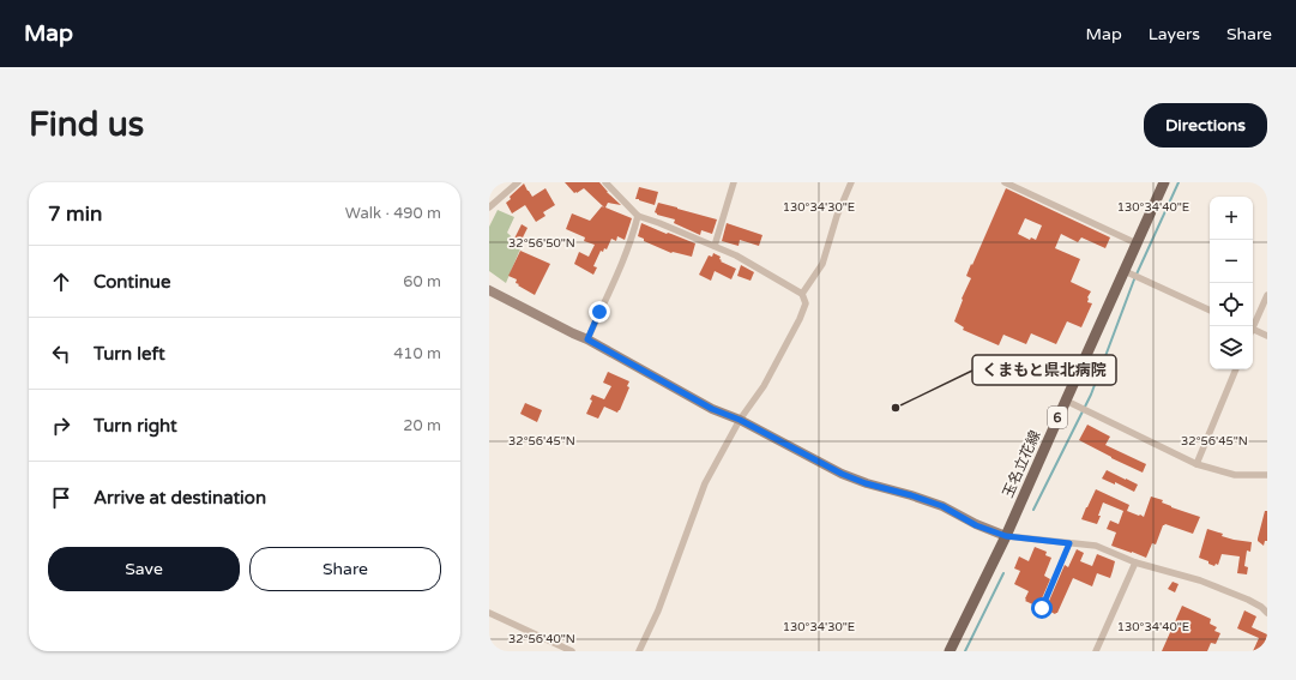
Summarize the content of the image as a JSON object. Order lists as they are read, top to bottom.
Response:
{
  "streets": {
    "main road": ["6", "玉名立花線"]
  },
  "places": ["くまもと県北病院"],
  "page": {
    "header": "Map",
    "nav": ["Map", "Layers", "Share"],
    "buttons": [
      "Directions",
      ["Save", "Share"]
    ],
    "title": "Find us",
    "heading": ["7 min", "Walk · 490 m"],
    "map_buttons": ["+", "−"],
    "list": [
      ["Continue", "60 m"],
      ["Turn left", "410 m"],
      ["Turn right", "20 m"],
      "Arrive at destination"
    ]
  },
  "coordinates": [
    "130°34'30\"E",
    "130°34'40\"E",
    "32°56'50\"N",
    "32°56'45\"N",
    "32°56'40\"N"
  ]
}
